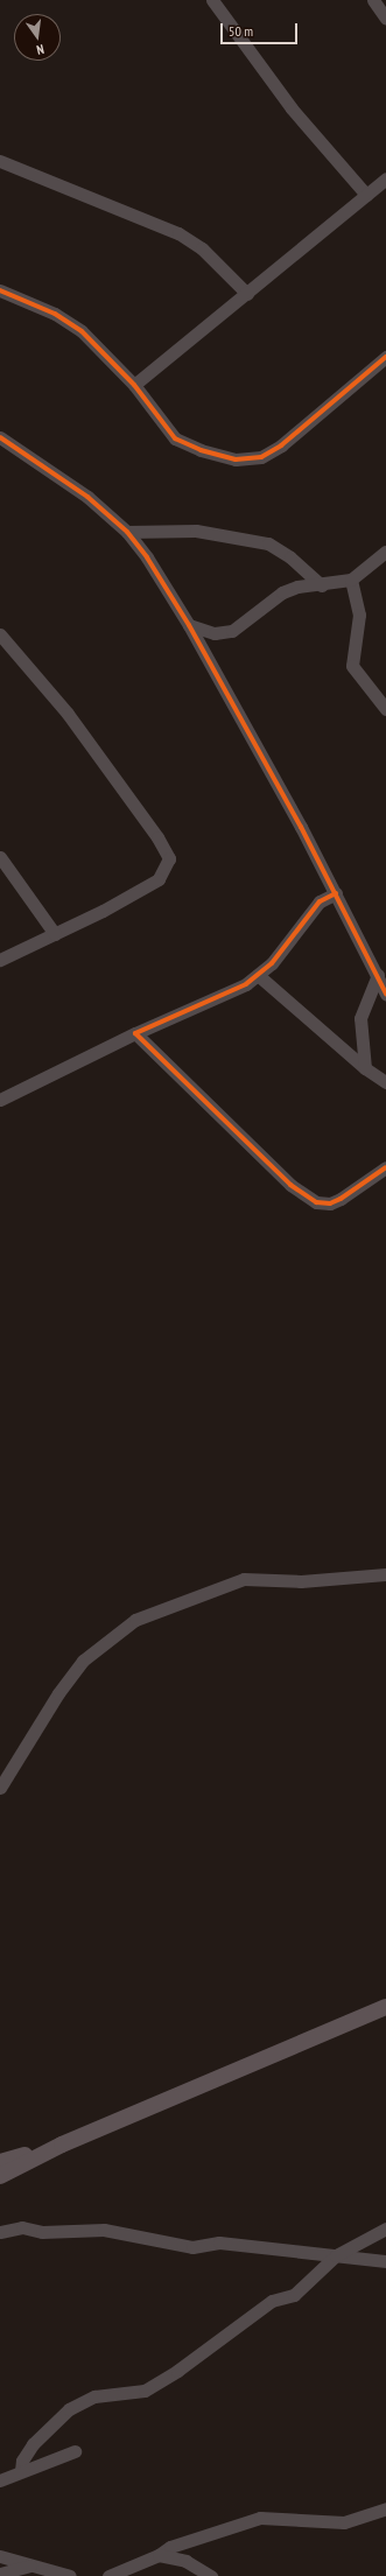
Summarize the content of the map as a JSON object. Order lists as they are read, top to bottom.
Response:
{
  "scale_bar": "50 m",
  "north": "bottom"
}
